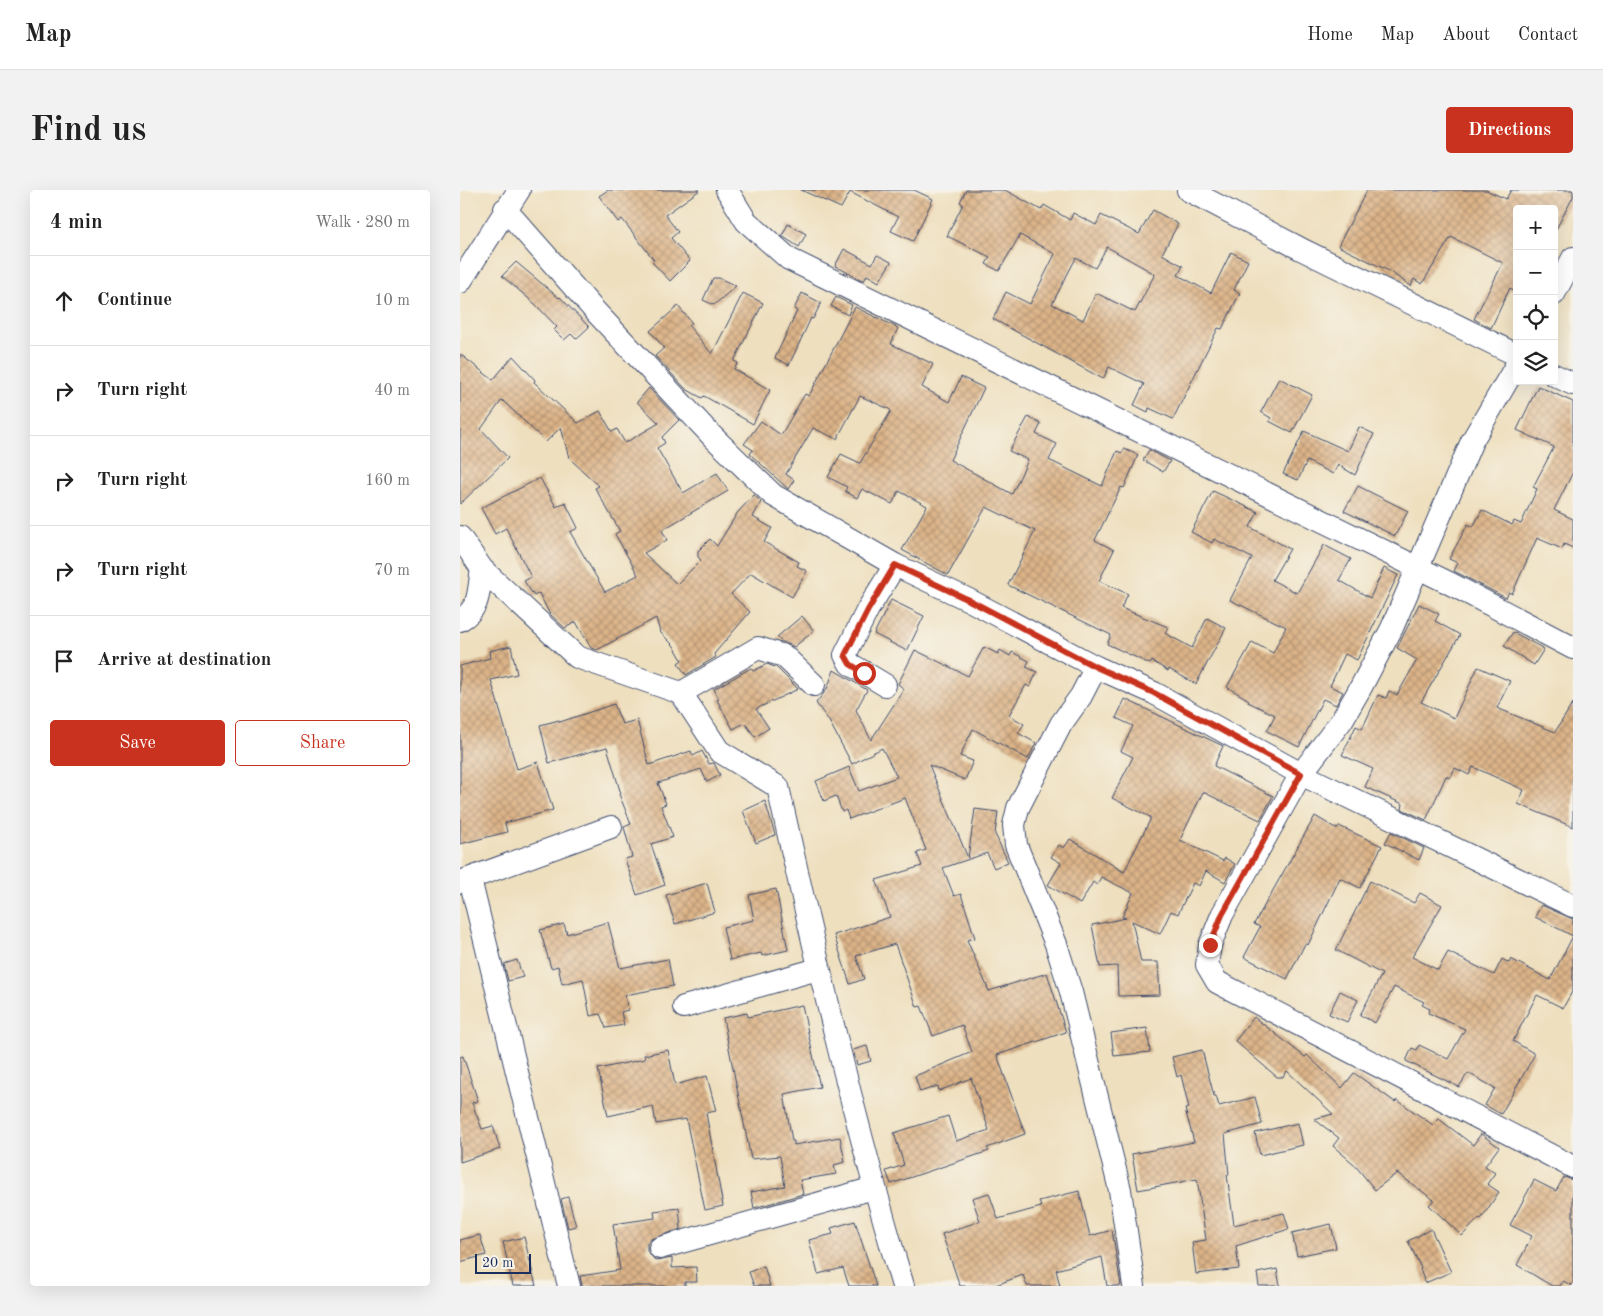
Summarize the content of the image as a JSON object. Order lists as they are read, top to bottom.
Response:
{
  "scale_bar": "20 m",
  "page": {
    "header": "Map",
    "nav": [
      "Home",
      "Map",
      "About",
      "Contact"
    ],
    "buttons": [
      "Directions",
      ["Save", "Share"]
    ],
    "title": "Find us",
    "heading": ["4 min", "Walk · 280 m"],
    "map_buttons": ["+", "−"],
    "list": [
      ["Continue", "10 m"],
      ["Turn right", "40 m"],
      ["Turn right", "160 m"],
      ["Turn right", "70 m"],
      "Arrive at destination"
    ],
    "scale": "20 m"
  }
}
